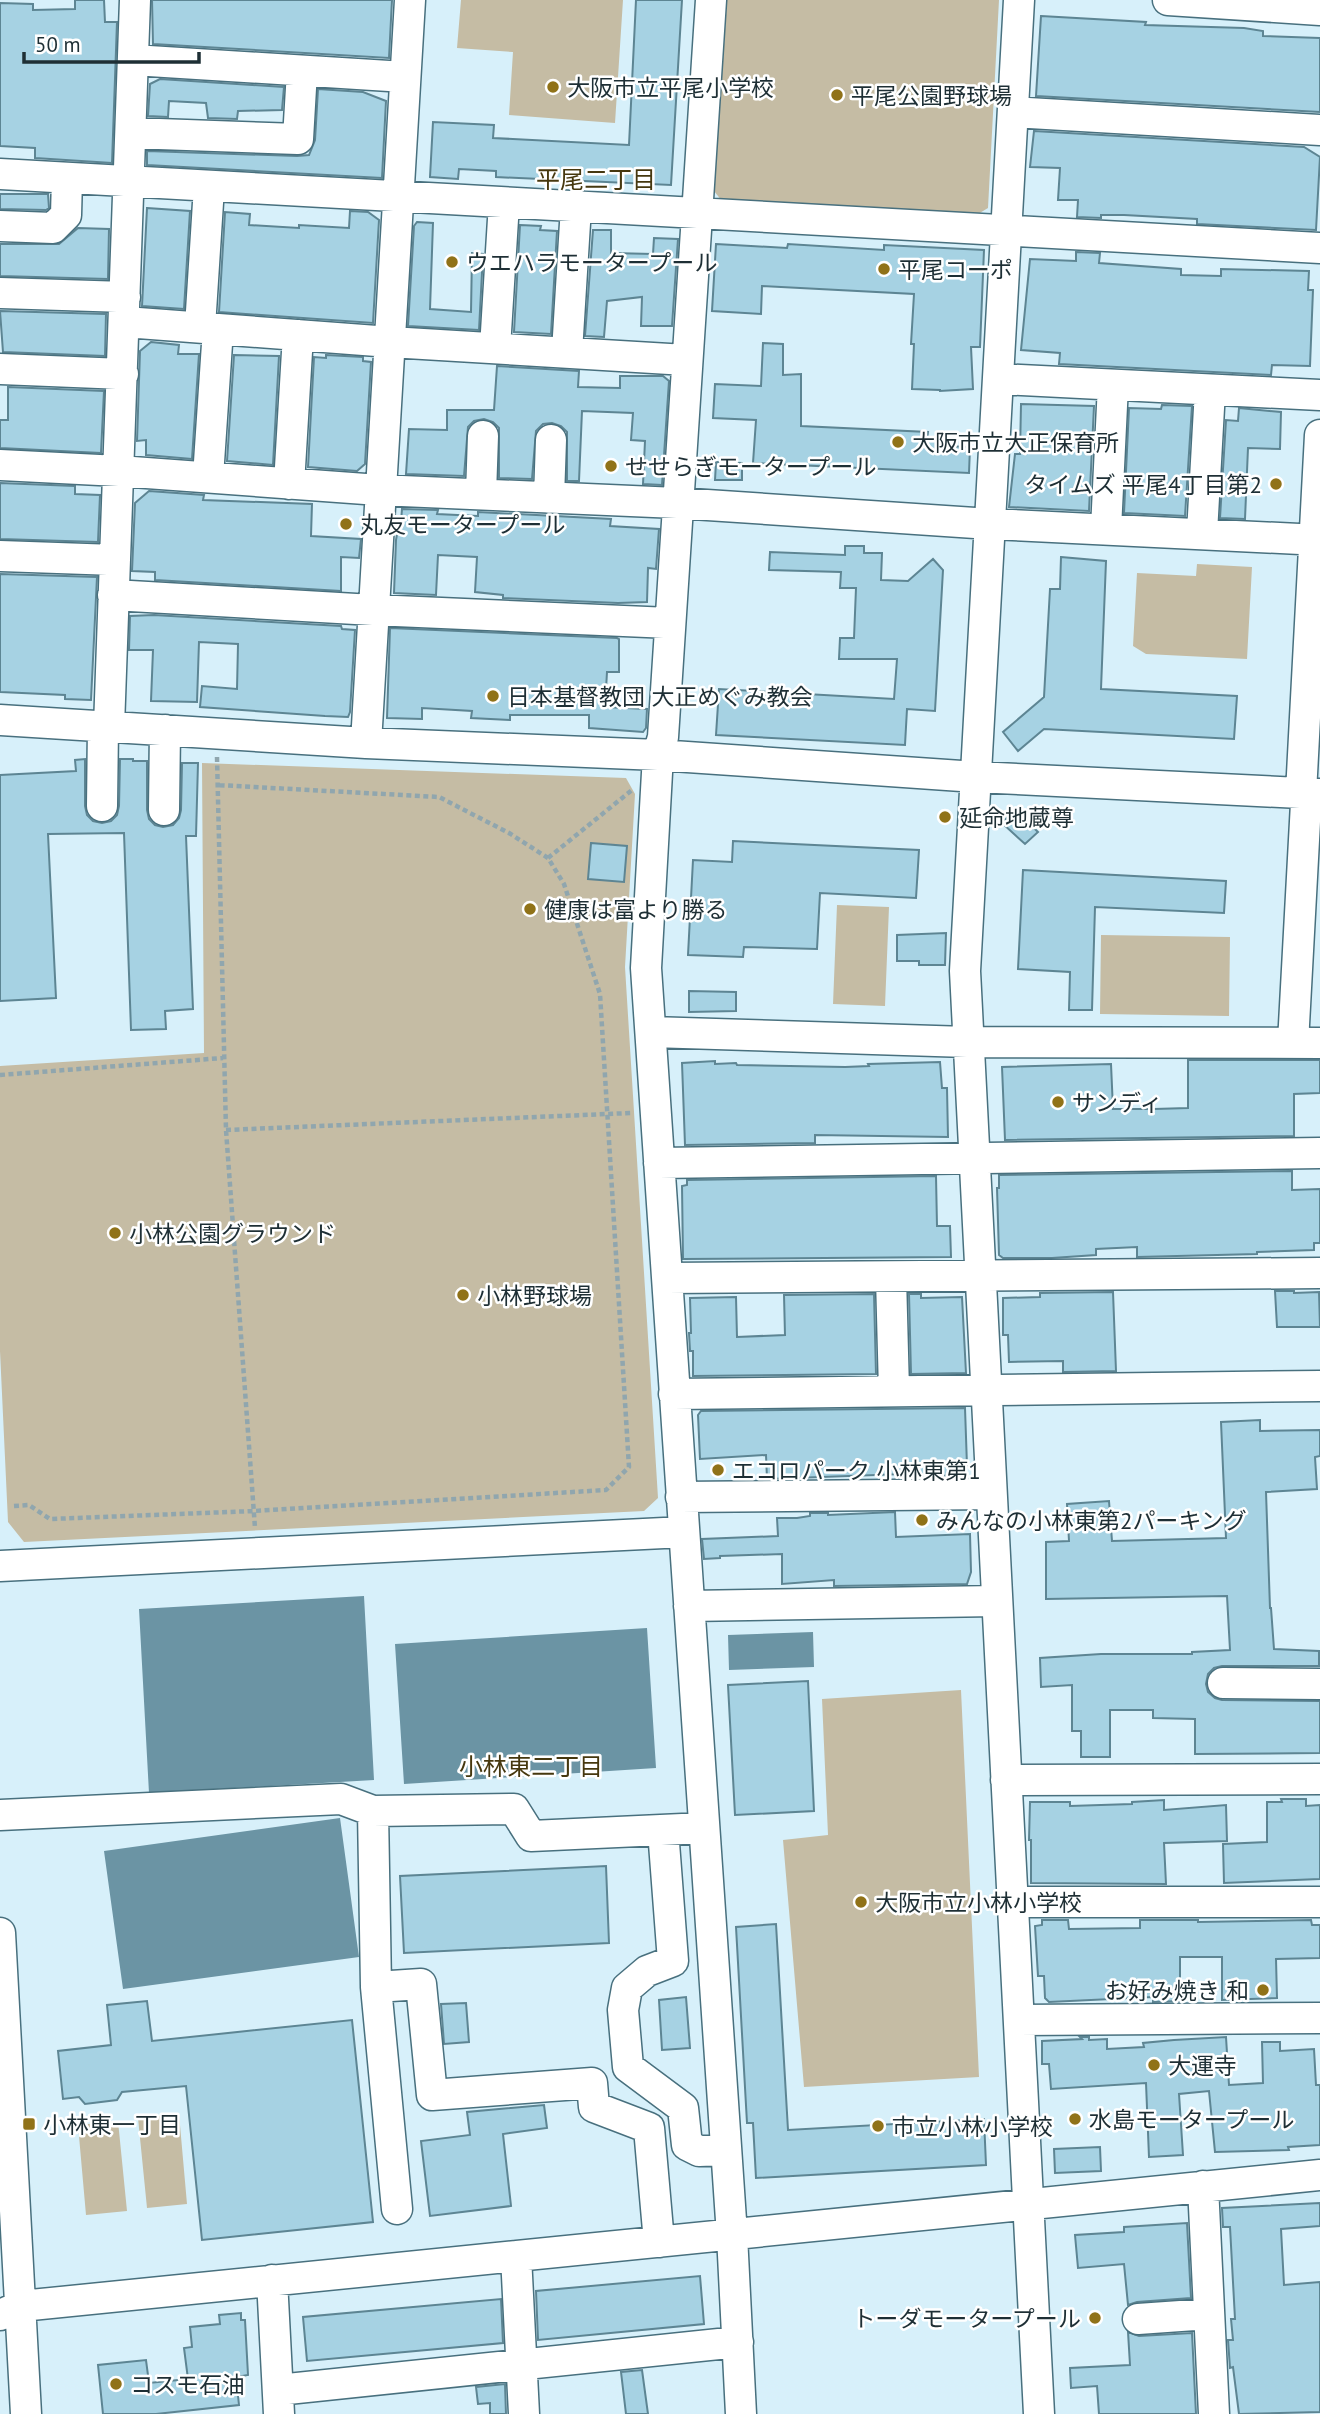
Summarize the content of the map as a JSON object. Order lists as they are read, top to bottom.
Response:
{
  "districts": ["平尾二丁目", "小林東二丁目"],
  "places": {
    "other": [
      "大阪市立平尾小学校",
      "平尾公園野球場",
      "ウエハラモータープール",
      "平尾コーポ",
      "大阪市立大正保育所",
      "せせらぎモータープール",
      "タイムズ 平尾4丁目第2",
      "丸友モータープール",
      "日本基督教団 大正めぐみ教会",
      "延命地蔵尊",
      "健康は富より勝る",
      "サンディ",
      "小林公園グラウンド",
      "小林野球場",
      "エコロパーク 小林東第1",
      "みんなの小林東第2パーキング",
      "大阪市立小林小学校",
      "お好み焼き 和",
      "大運寺",
      "水島モータープール",
      "市立小林小学校",
      "トーダモータープール",
      "コスモ石油"
    ],
    "transit": ["小林東一丁目"]
  },
  "scale_bar": "50 m"
}
